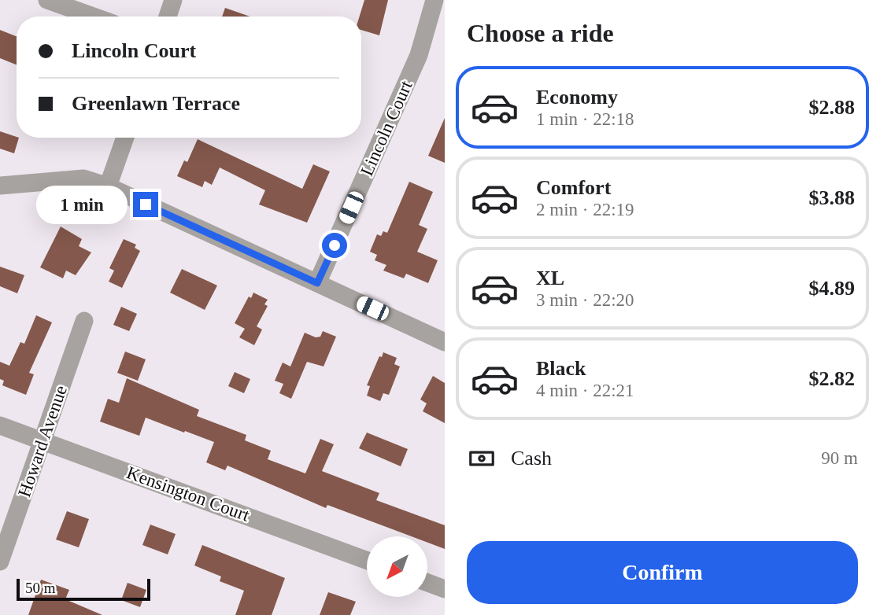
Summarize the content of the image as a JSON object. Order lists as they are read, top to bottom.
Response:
{
  "streets": {
    "street": ["Lincoln Court", "Howard Avenue", "Kensington Court"]
  },
  "crossings": [
    ["Howard Avenue", "Kensington Court"]
  ],
  "scale_bar": "50 m",
  "north": "bottom left",
  "page": {
    "heading": "Choose a ride",
    "banner": ["Lincoln Court", "Greenlawn Terrace"],
    "list": [
      {
        "name": "Economy",
        "note": "1 min · 22:18",
        "value": "$2.88"
      },
      {
        "name": "Comfort",
        "note": "2 min · 22:19",
        "value": "$3.88"
      },
      {
        "name": "XL",
        "note": "3 min · 22:20",
        "value": "$4.89"
      },
      {
        "name": "Black",
        "note": "4 min · 22:21",
        "value": "$2.82"
      }
    ],
    "bubble": "1 min",
    "pay": ["Cash", "90 m"],
    "buttons": "Confirm",
    "scale": "50 m"
  }
}
